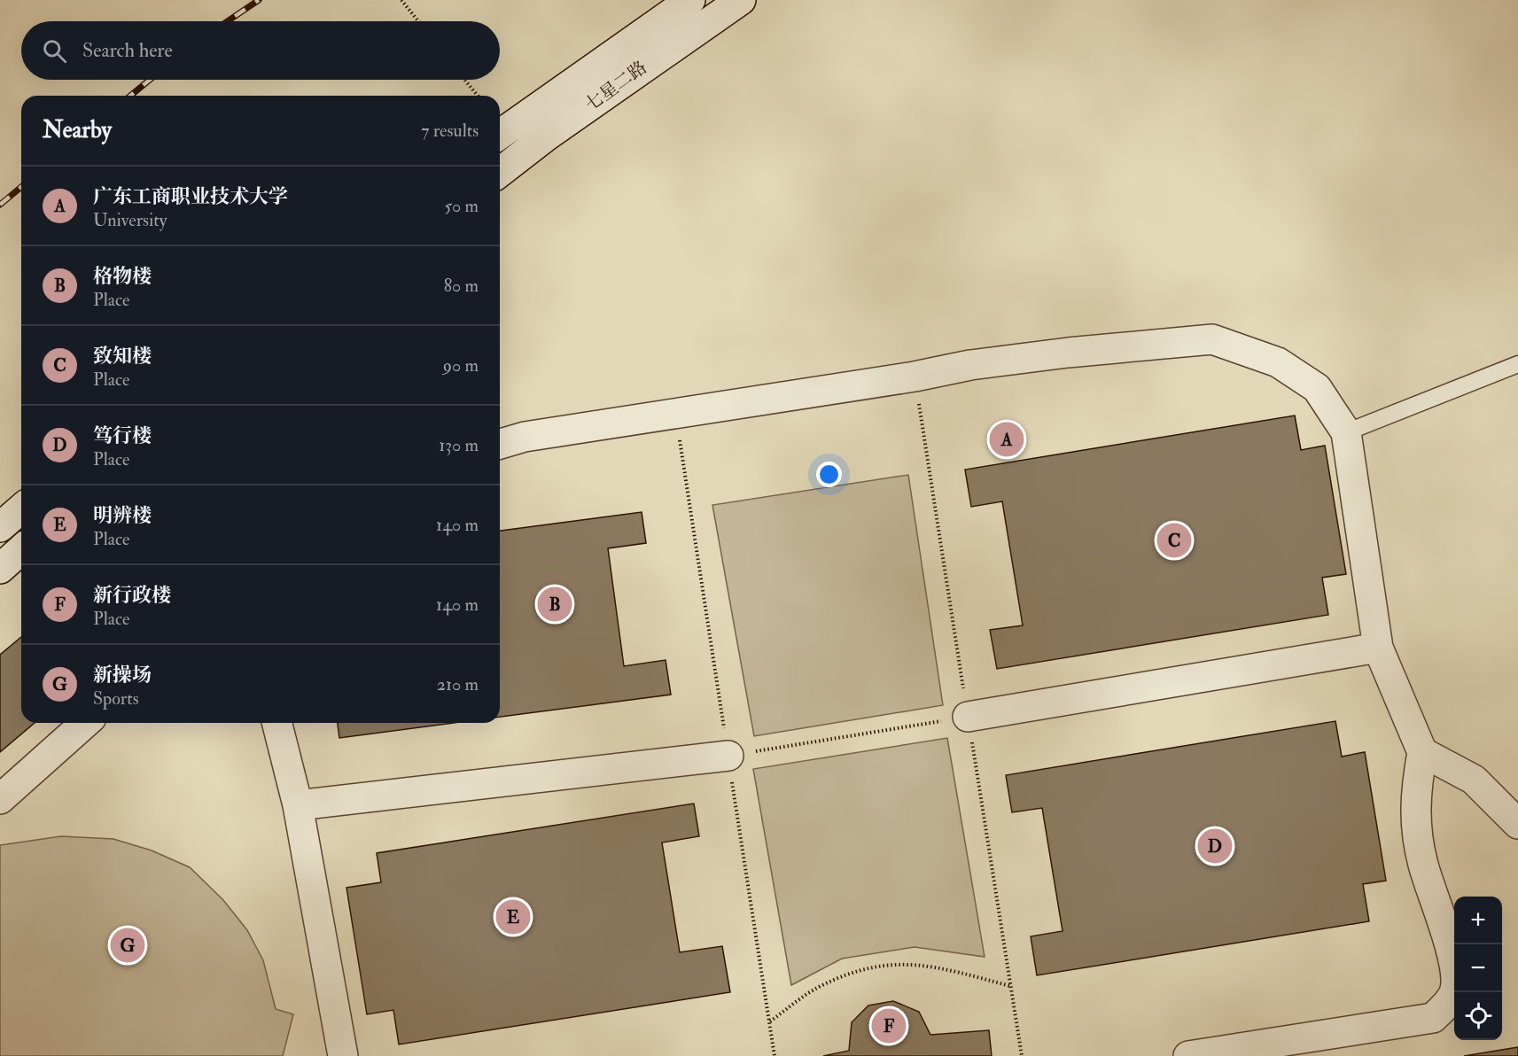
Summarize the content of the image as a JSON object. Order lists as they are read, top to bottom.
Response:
{
  "streets": {
    "street": ["七星二路"]
  },
  "page": {
    "search": "Search here",
    "heading": ["Nearby", "7 results"],
    "list": [
      {
        "mark": "A",
        "name": "广东工商职业技术大学",
        "note": "University",
        "value": "50 m"
      },
      {
        "mark": "B",
        "name": "格物楼",
        "note": "Place",
        "value": "80 m"
      },
      {
        "mark": "C",
        "name": "致知楼",
        "note": "Place",
        "value": "90 m"
      },
      {
        "mark": "D",
        "name": "笃行楼",
        "note": "Place",
        "value": "130 m"
      },
      {
        "mark": "E",
        "name": "明辨楼",
        "note": "Place",
        "value": "140 m"
      },
      {
        "mark": "F",
        "name": "新行政楼",
        "note": "Place",
        "value": "140 m"
      },
      {
        "mark": "G",
        "name": "新操场",
        "note": "Sports",
        "value": "210 m"
      }
    ],
    "pins": [
      "A",
      "C",
      "B",
      "D",
      "E",
      "G",
      "F"
    ],
    "map_buttons": ["+", "−"]
  }
}
